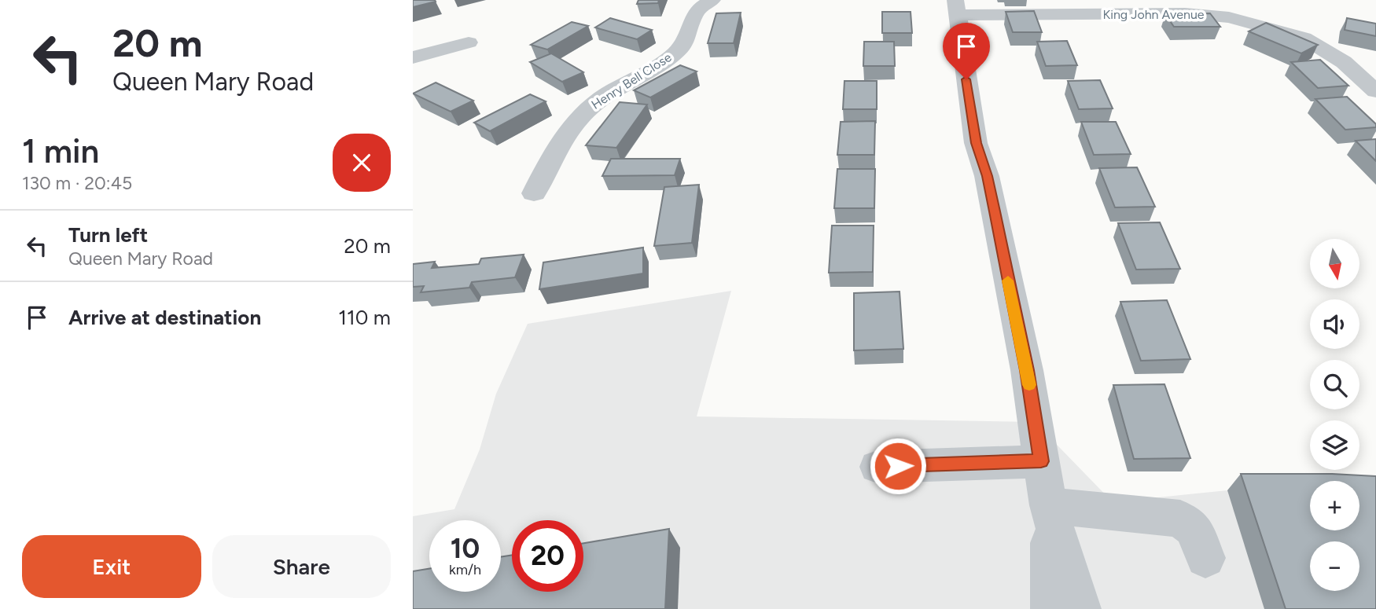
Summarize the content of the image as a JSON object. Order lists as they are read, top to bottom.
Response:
{
  "streets": {
    "street": ["King John Avenue", "Henry Bell Close"]
  },
  "north": "bottom",
  "page": {
    "turn": ["20 m", "Queen Mary Road"],
    "heading": ["1 min", "130 m · 20:45"],
    "list": [
      {
        "name": "Turn left",
        "note": "Queen Mary Road",
        "value": "20 m"
      },
      {
        "name": "Arrive at destination",
        "value": "110 m"
      }
    ],
    "map_buttons": ["+", "−"],
    "speed": "10 km/h",
    "limit": "20",
    "buttons": ["Exit", "Share"]
  }
}
